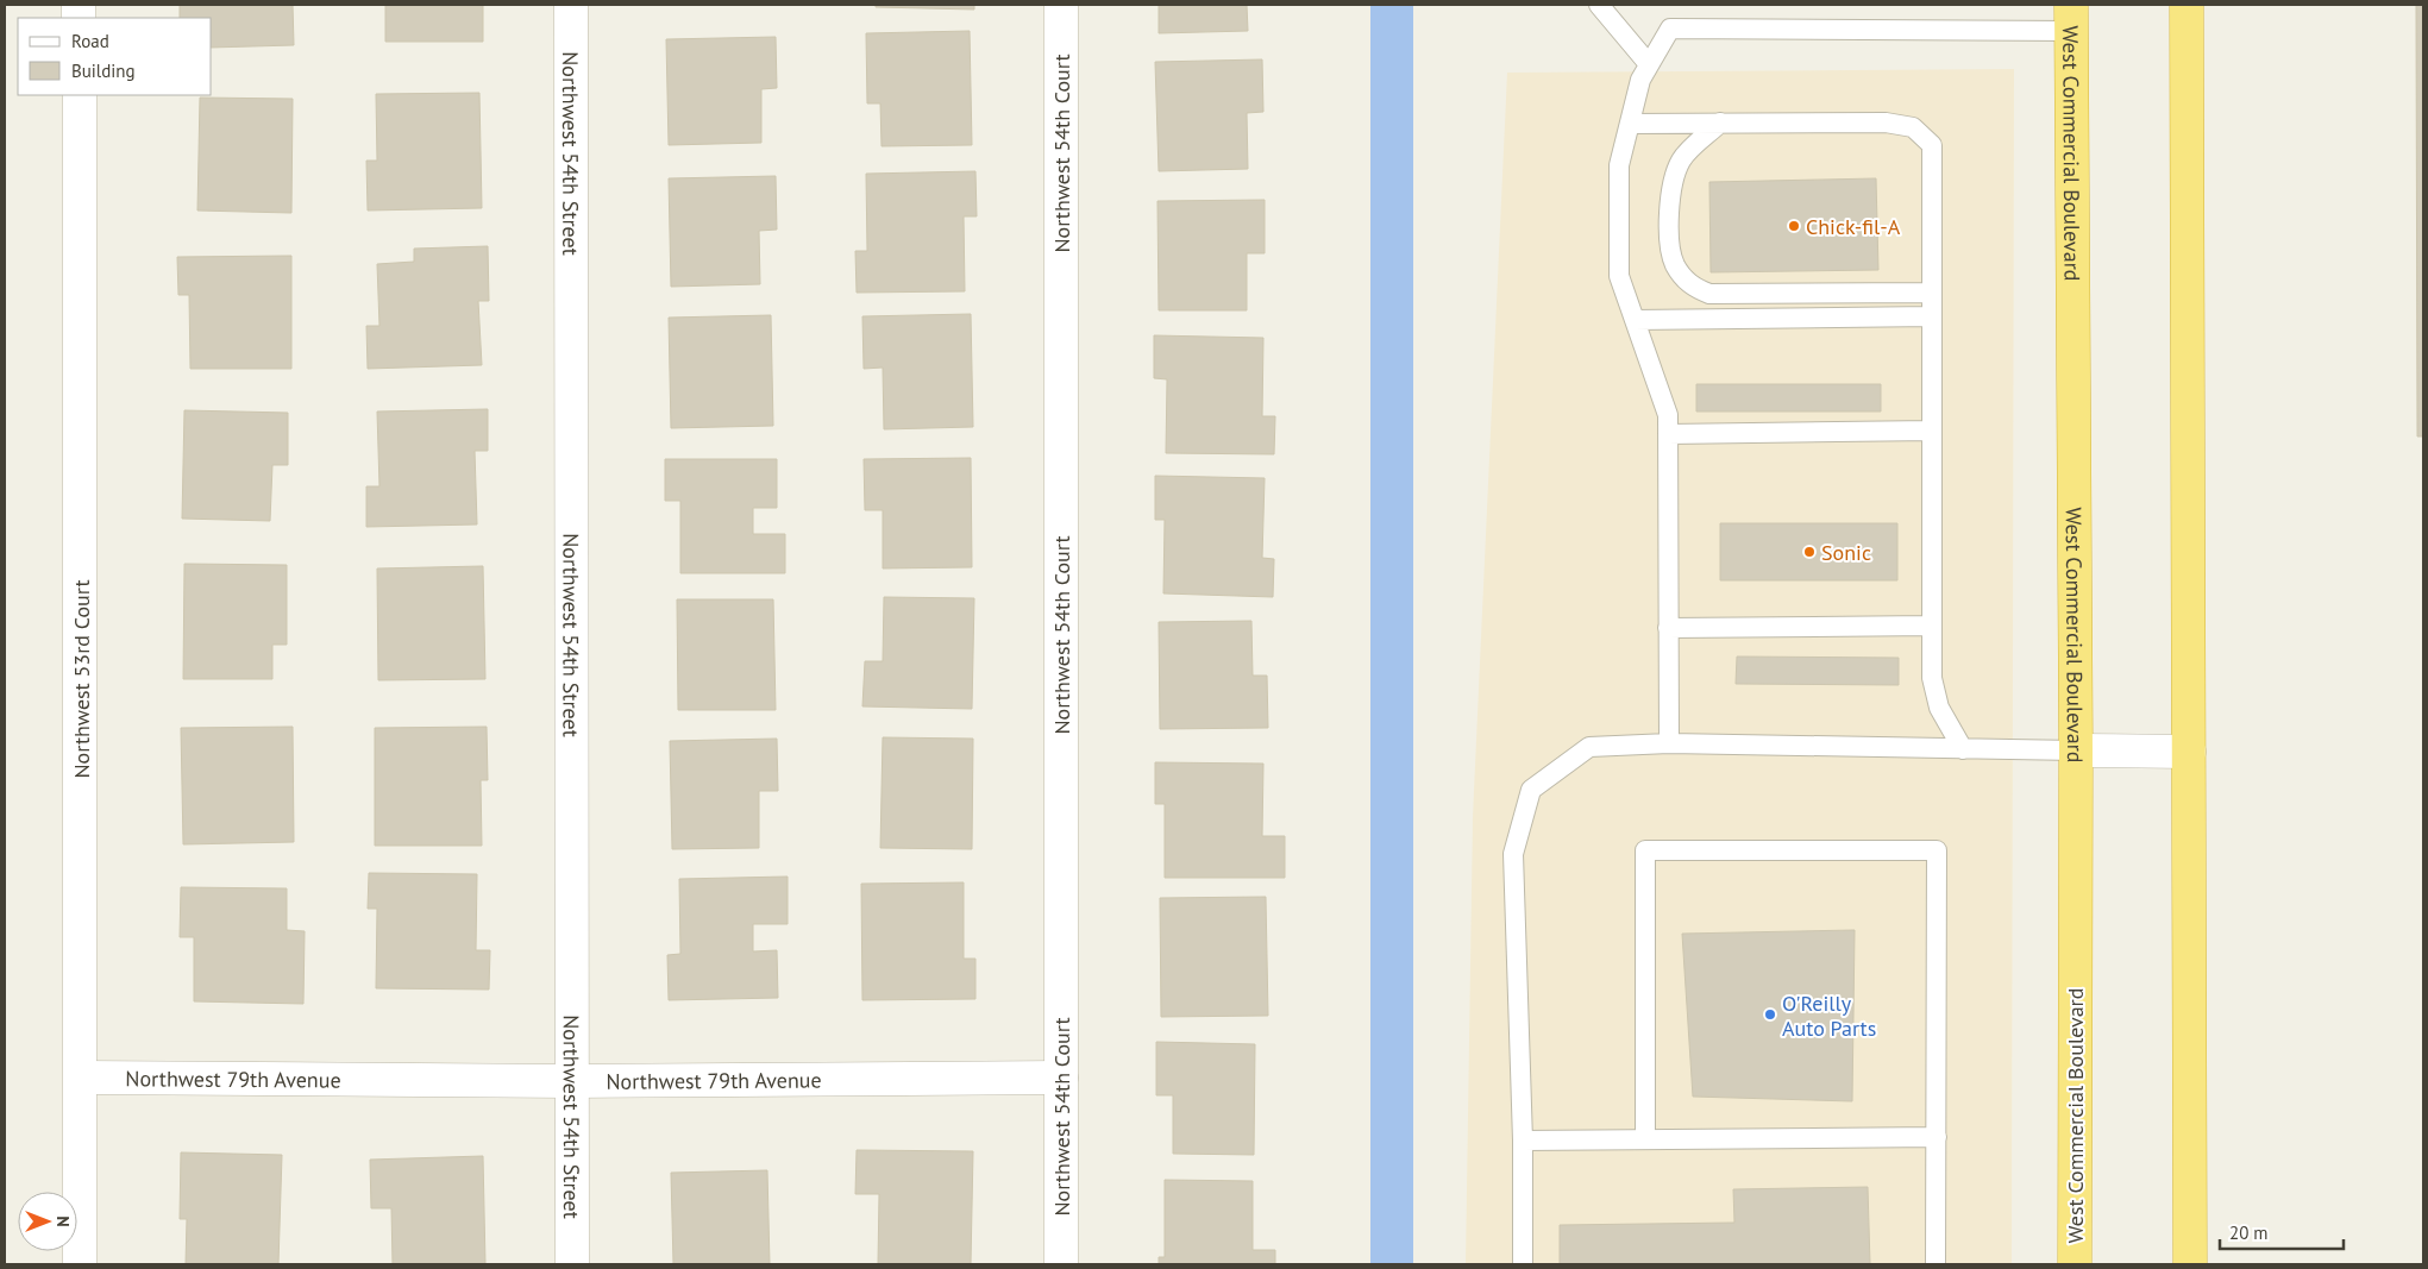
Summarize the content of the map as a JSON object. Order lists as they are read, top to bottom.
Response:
{
  "streets": {
    "highway": ["West Commercial Boulevard"],
    "street": [
      "Northwest 54th Street",
      "Northwest 54th Court",
      "Northwest 53rd Court",
      "Northwest 79th Avenue"
    ]
  },
  "crossings": [
    ["Northwest 54th Street", "Northwest 79th Avenue"],
    ["Northwest 54th Court", "Northwest 79th Avenue"],
    ["Northwest 53rd Court", "Northwest 79th Avenue"]
  ],
  "places": ["Chick-fil-A", "Sonic", "O'Reilly Auto Parts"],
  "legend": ["Road", "Building"],
  "scale_bar": "20 m",
  "north": "right"
}
